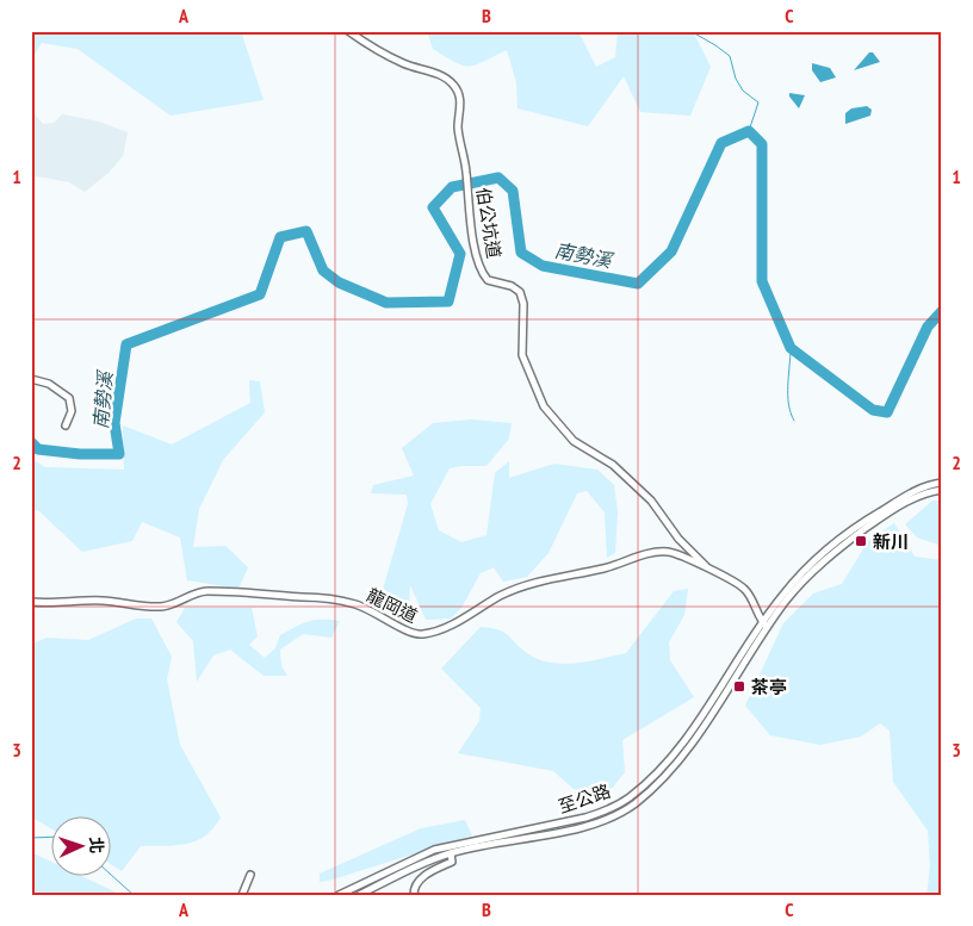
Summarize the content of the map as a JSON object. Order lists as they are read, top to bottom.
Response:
{
  "streets": {
    "street": ["伯公坑道", "龍岡道", "至公路"]
  },
  "crossings": [
    ["伯公坑道", "龍岡道"],
    ["龍岡道", "至公路"]
  ],
  "water": ["南勢溪"],
  "places": {
    "transit": ["新川", "茶亭"]
  },
  "north": "right",
  "grid": {
    "columns": ["A", "B", "C"],
    "rows": ["1", "2", "3"]
  }
}
